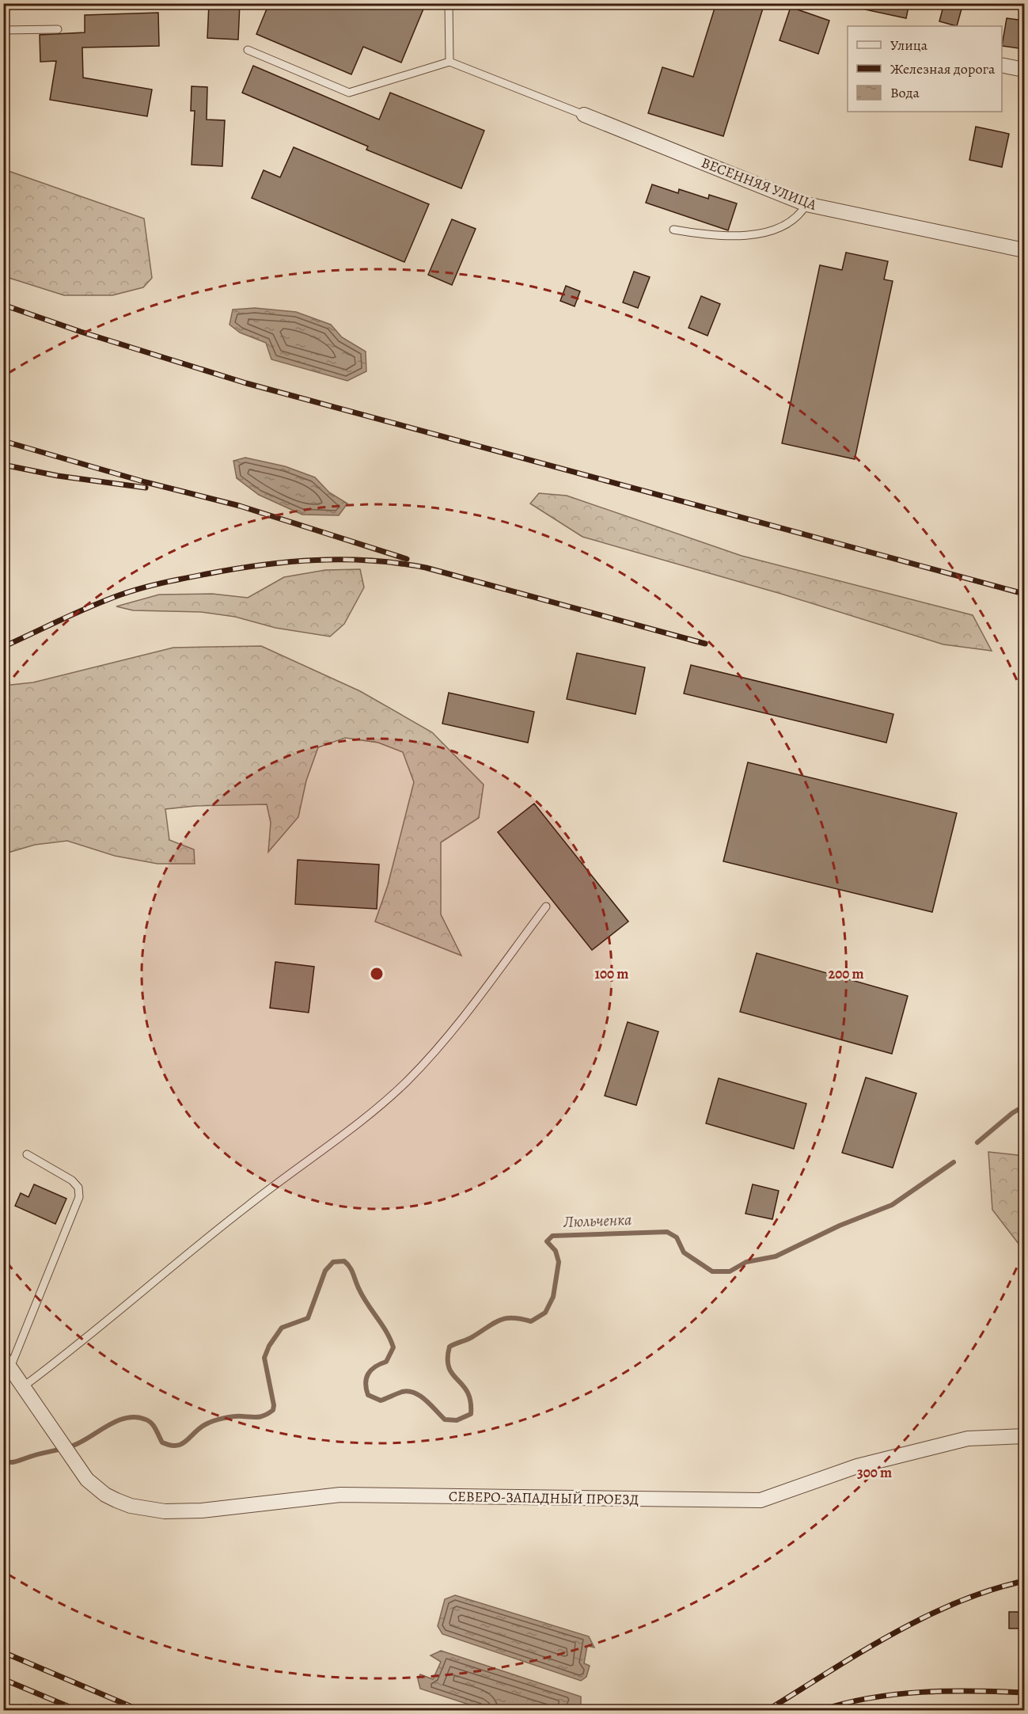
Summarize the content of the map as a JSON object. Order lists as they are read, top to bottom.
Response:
{
  "streets": {
    "street": ["ВЕСЕННЯЯ УЛИЦА", "СЕВЕРО-ЗАПАДНЫЙ ПРОЕЗД"]
  },
  "water": ["Люльченка"],
  "legend": ["Улица", "Железная дорога", "Вода"],
  "rings": ["100 m", "200 m", "300 m"]
}
